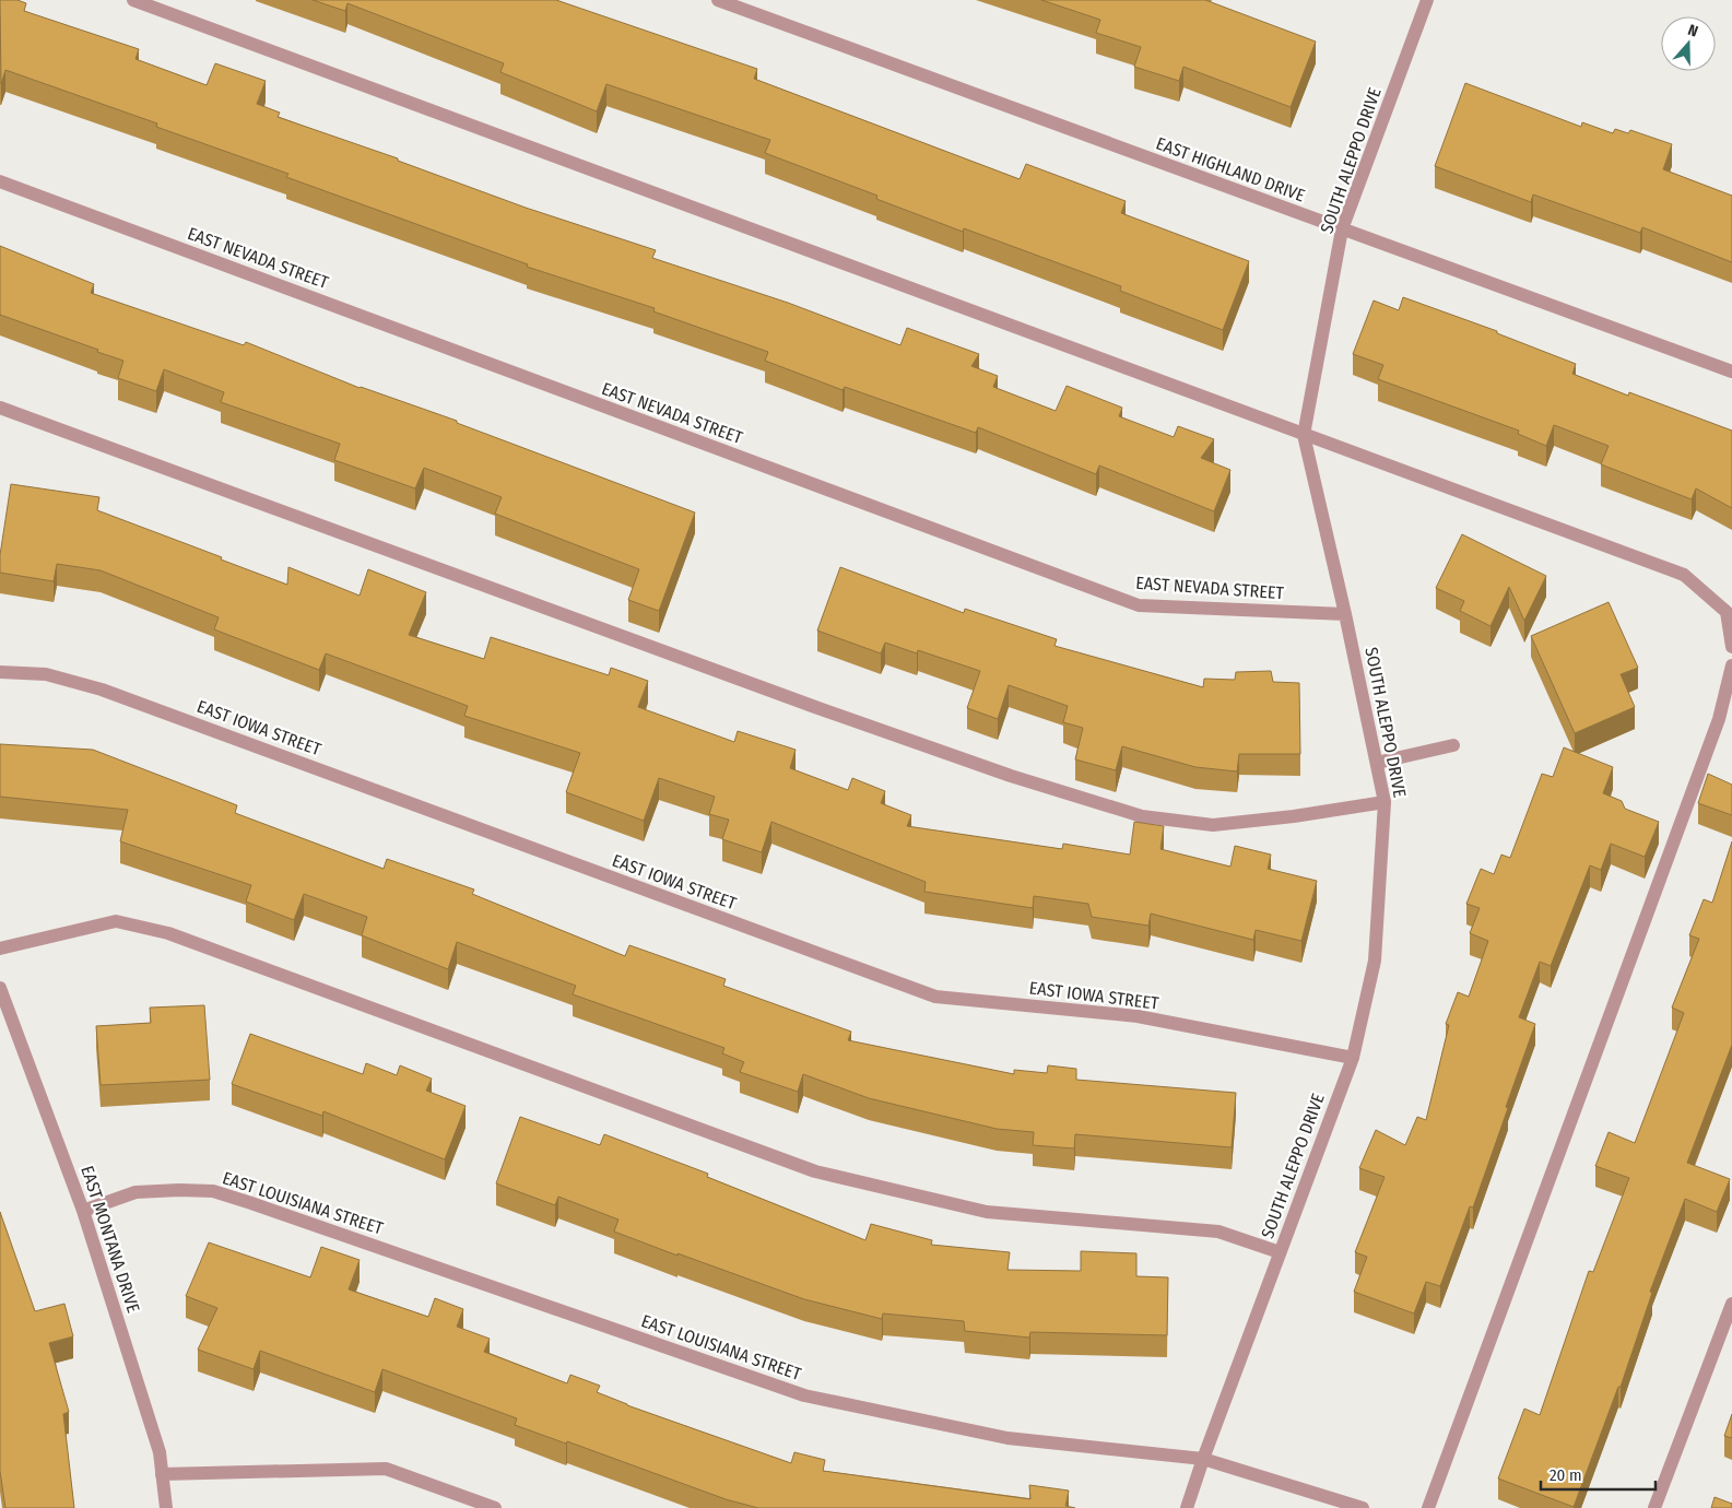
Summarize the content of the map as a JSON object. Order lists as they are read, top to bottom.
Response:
{
  "streets": {
    "street": [
      "SOUTH ALEPPO DRIVE",
      "EAST HIGHLAND DRIVE",
      "EAST NEVADA STREET",
      "EAST IOWA STREET",
      "EAST LOUISIANA STREET",
      "EAST MONTANA DRIVE"
    ]
  },
  "crossings": [
    ["SOUTH ALEPPO DRIVE", "EAST HIGHLAND DRIVE"],
    ["SOUTH ALEPPO DRIVE", "EAST NEVADA STREET"],
    ["SOUTH ALEPPO DRIVE", "EAST IOWA STREET"],
    ["SOUTH ALEPPO DRIVE", "EAST LOUISIANA STREET"],
    ["EAST LOUISIANA STREET", "EAST MONTANA DRIVE"]
  ],
  "scale_bar": "20 m",
  "north": "top"
}
